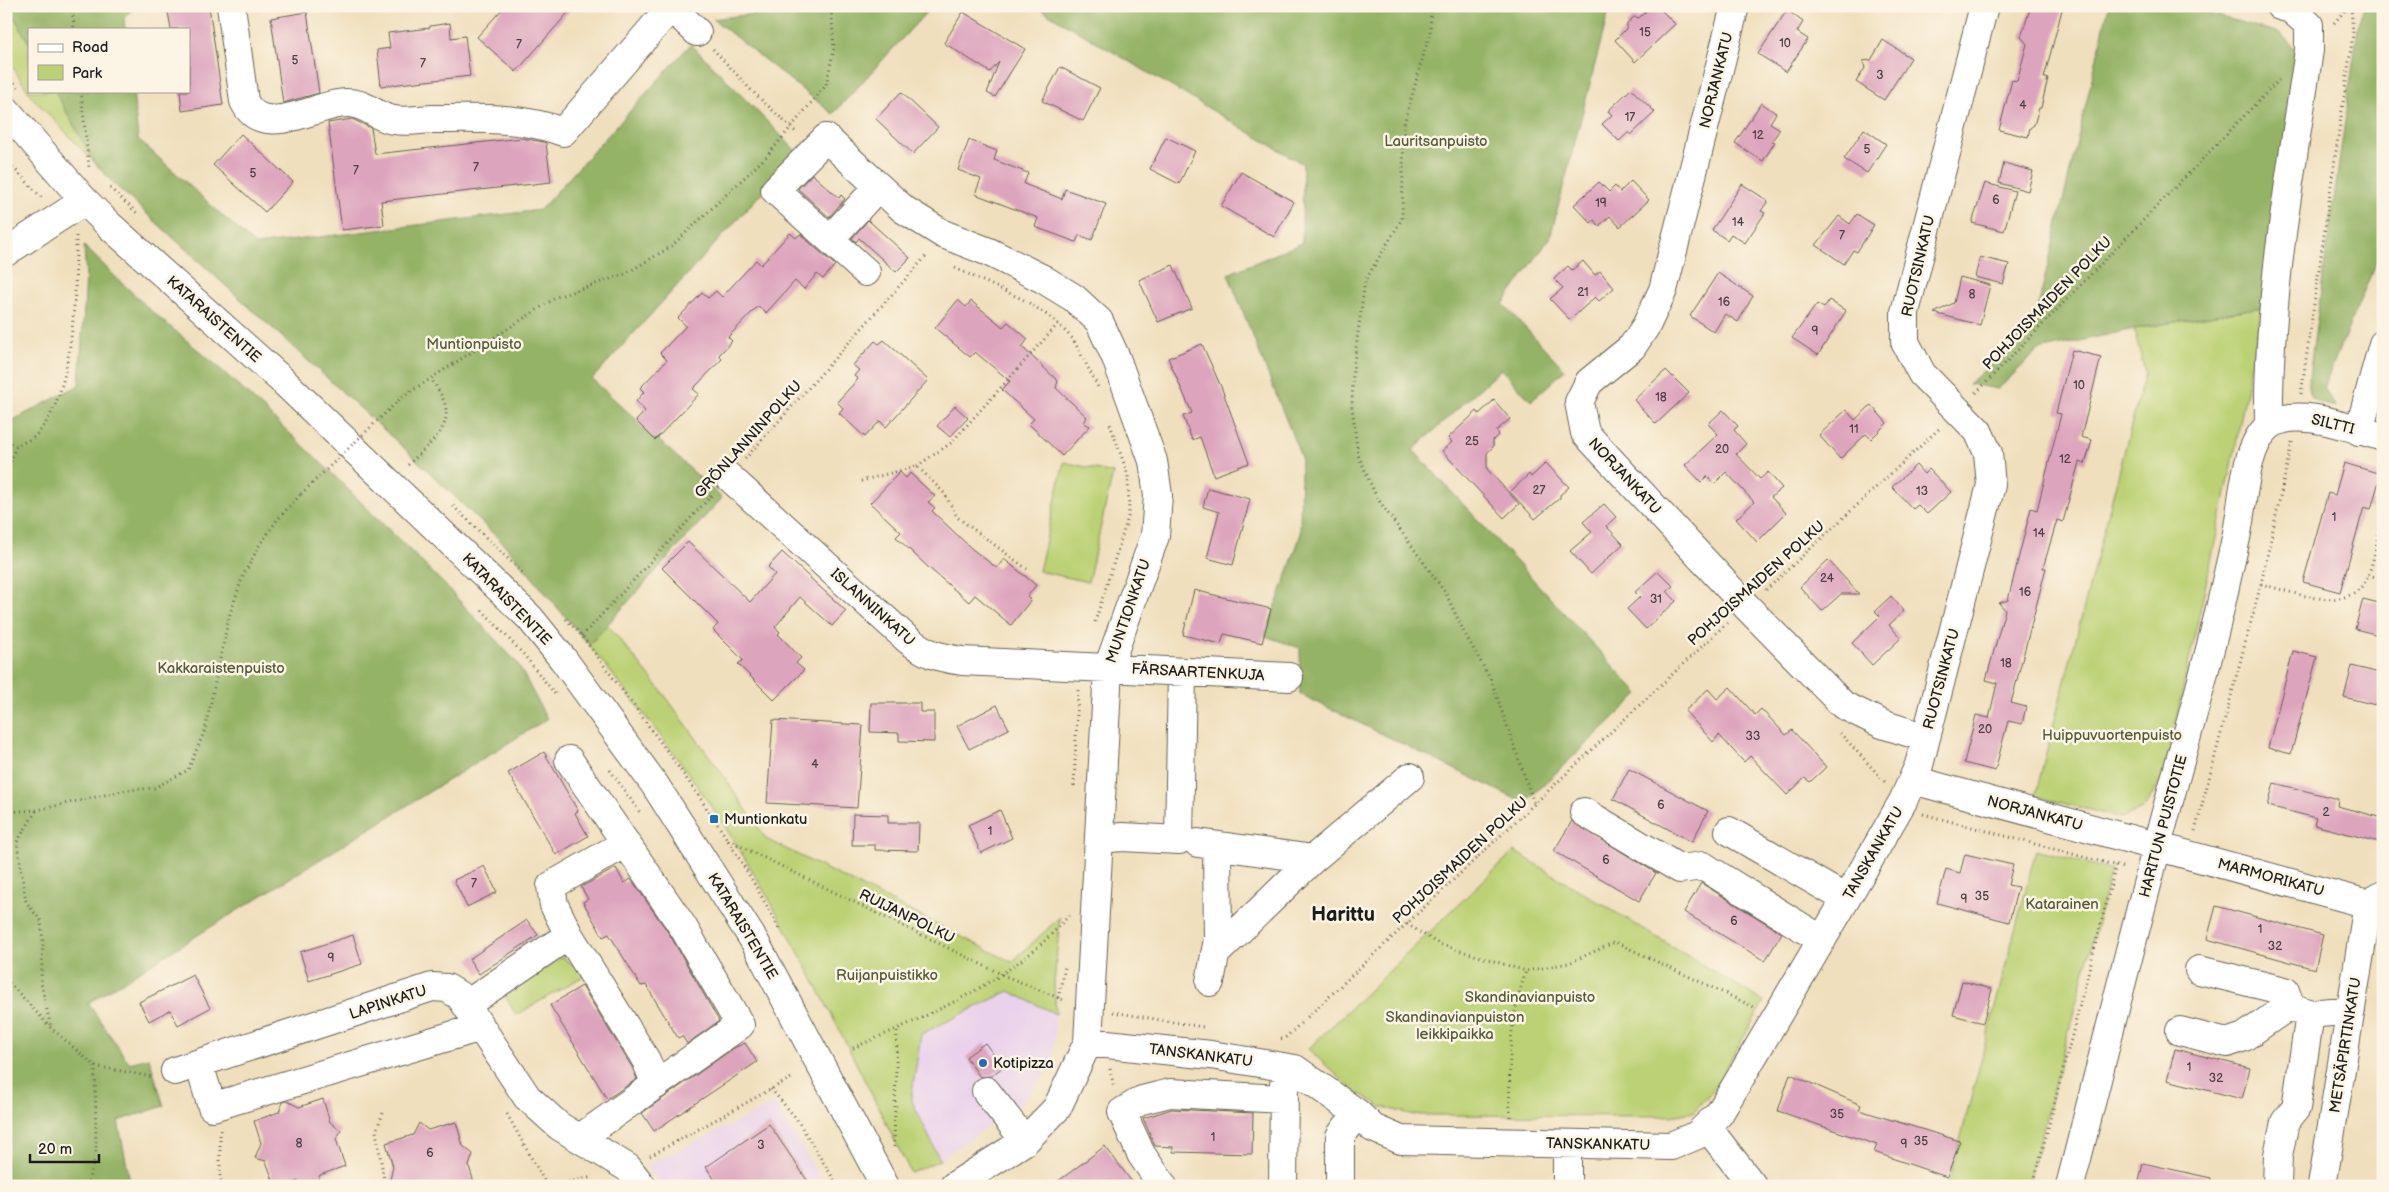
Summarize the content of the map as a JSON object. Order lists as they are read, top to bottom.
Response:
{
  "streets": {
    "street": [
      "NORJANKATU",
      "RUOTSINKATU",
      "KATARAISTENTIE",
      "SILTTI",
      "ISLANNINKATU",
      "MUNTIONKATU",
      "FÄRSAARTENKUJA",
      "HARITUN PUISTOTIE",
      "TANSKANKATU",
      "MARMORIKATU",
      "LAPINKATU",
      "METSÄPIRTINKATU"
    ],
    "path": ["POHJOISMAIDEN POLKU", "GRÖNLANNINPOLKU", "RUIJANPOLKU"]
  },
  "crossings": [
    ["NORJANKATU", "RUOTSINKATU"],
    ["NORJANKATU", "POHJOISMAIDEN POLKU"],
    ["NORJANKATU", "HARITUN PUISTOTIE"],
    ["NORJANKATU", "TANSKANKATU"],
    ["NORJANKATU", "MARMORIKATU"],
    ["RUOTSINKATU", "POHJOISMAIDEN POLKU"],
    ["RUOTSINKATU", "TANSKANKATU"],
    ["SILTTI", "HARITUN PUISTOTIE"],
    ["GRÖNLANNINPOLKU", "ISLANNINKATU"],
    ["ISLANNINKATU", "MUNTIONKATU"],
    ["ISLANNINKATU", "FÄRSAARTENKUJA"],
    ["MUNTIONKATU", "FÄRSAARTENKUJA"],
    ["MUNTIONKATU", "TANSKANKATU"],
    ["HARITUN PUISTOTIE", "MARMORIKATU"],
    ["MARMORIKATU", "METSÄPIRTINKATU"]
  ],
  "districts": ["Harittu"],
  "parks": [
    "Lauritsanpuisto",
    "Muntionpuisto",
    "Kakkaraistenpuisto",
    "Huippuvuortenpuisto",
    "Katarainen",
    "Ruijanpuistikko",
    "Skandinavianpuisto",
    "Skandinavianpuiston leikkipaikka"
  ],
  "places": {
    "transit": ["Muntionkatu"],
    "other": ["Kotipizza"]
  },
  "house_numbers": [
    "15",
    "10",
    "7",
    "5",
    "7",
    "3",
    "4",
    "17",
    "12",
    "5",
    "7",
    "7",
    "5",
    "6",
    "19",
    "14",
    "7",
    "21",
    "8",
    "16",
    "9",
    "10",
    "18",
    "11",
    "25",
    "20",
    "12",
    "27",
    "13",
    "1",
    "14",
    "24",
    "16",
    "31",
    "18",
    "20",
    "33",
    "4",
    "6",
    "2",
    "1",
    "6",
    "7",
    "35",
    "9",
    "6",
    "1",
    "32",
    "9",
    "1",
    "32",
    "35",
    "1",
    "35",
    "8",
    "9",
    "3",
    "6"
  ],
  "legend": ["Road", "Park"],
  "scale_bar": "20 m"
}
